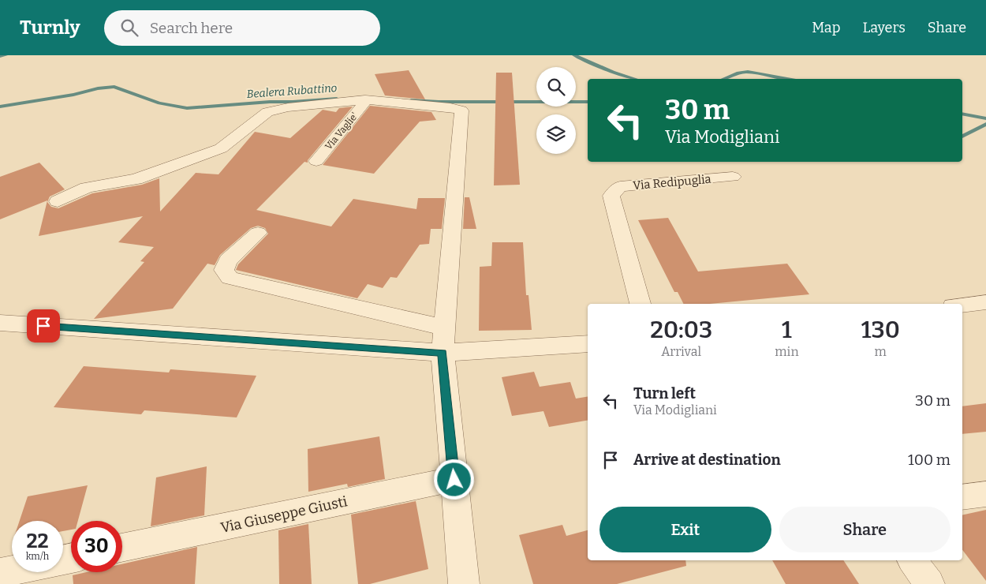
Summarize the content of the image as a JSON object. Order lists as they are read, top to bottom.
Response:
{
  "streets": {
    "street": ["Via Vaglie'", "Via Redipuglia", "Via Giuseppe Giusti"]
  },
  "water": ["Bealera Rubattino"],
  "page": {
    "header": "Turnly",
    "search": "Search here",
    "nav": ["Map", "Layers", "Share"],
    "turn": ["30 m", "Via Modigliani"],
    "eta": [
      "20:03",
      "Arrival",
      "1",
      "min",
      "130",
      "m"
    ],
    "list": [
      {
        "name": "Turn left",
        "note": "Via Modigliani",
        "value": "30 m"
      },
      {
        "name": "Arrive at destination",
        "value": "100 m"
      }
    ],
    "buttons": ["Exit", "Share"],
    "speed": "22 km/h",
    "limit": "30"
  }
}
